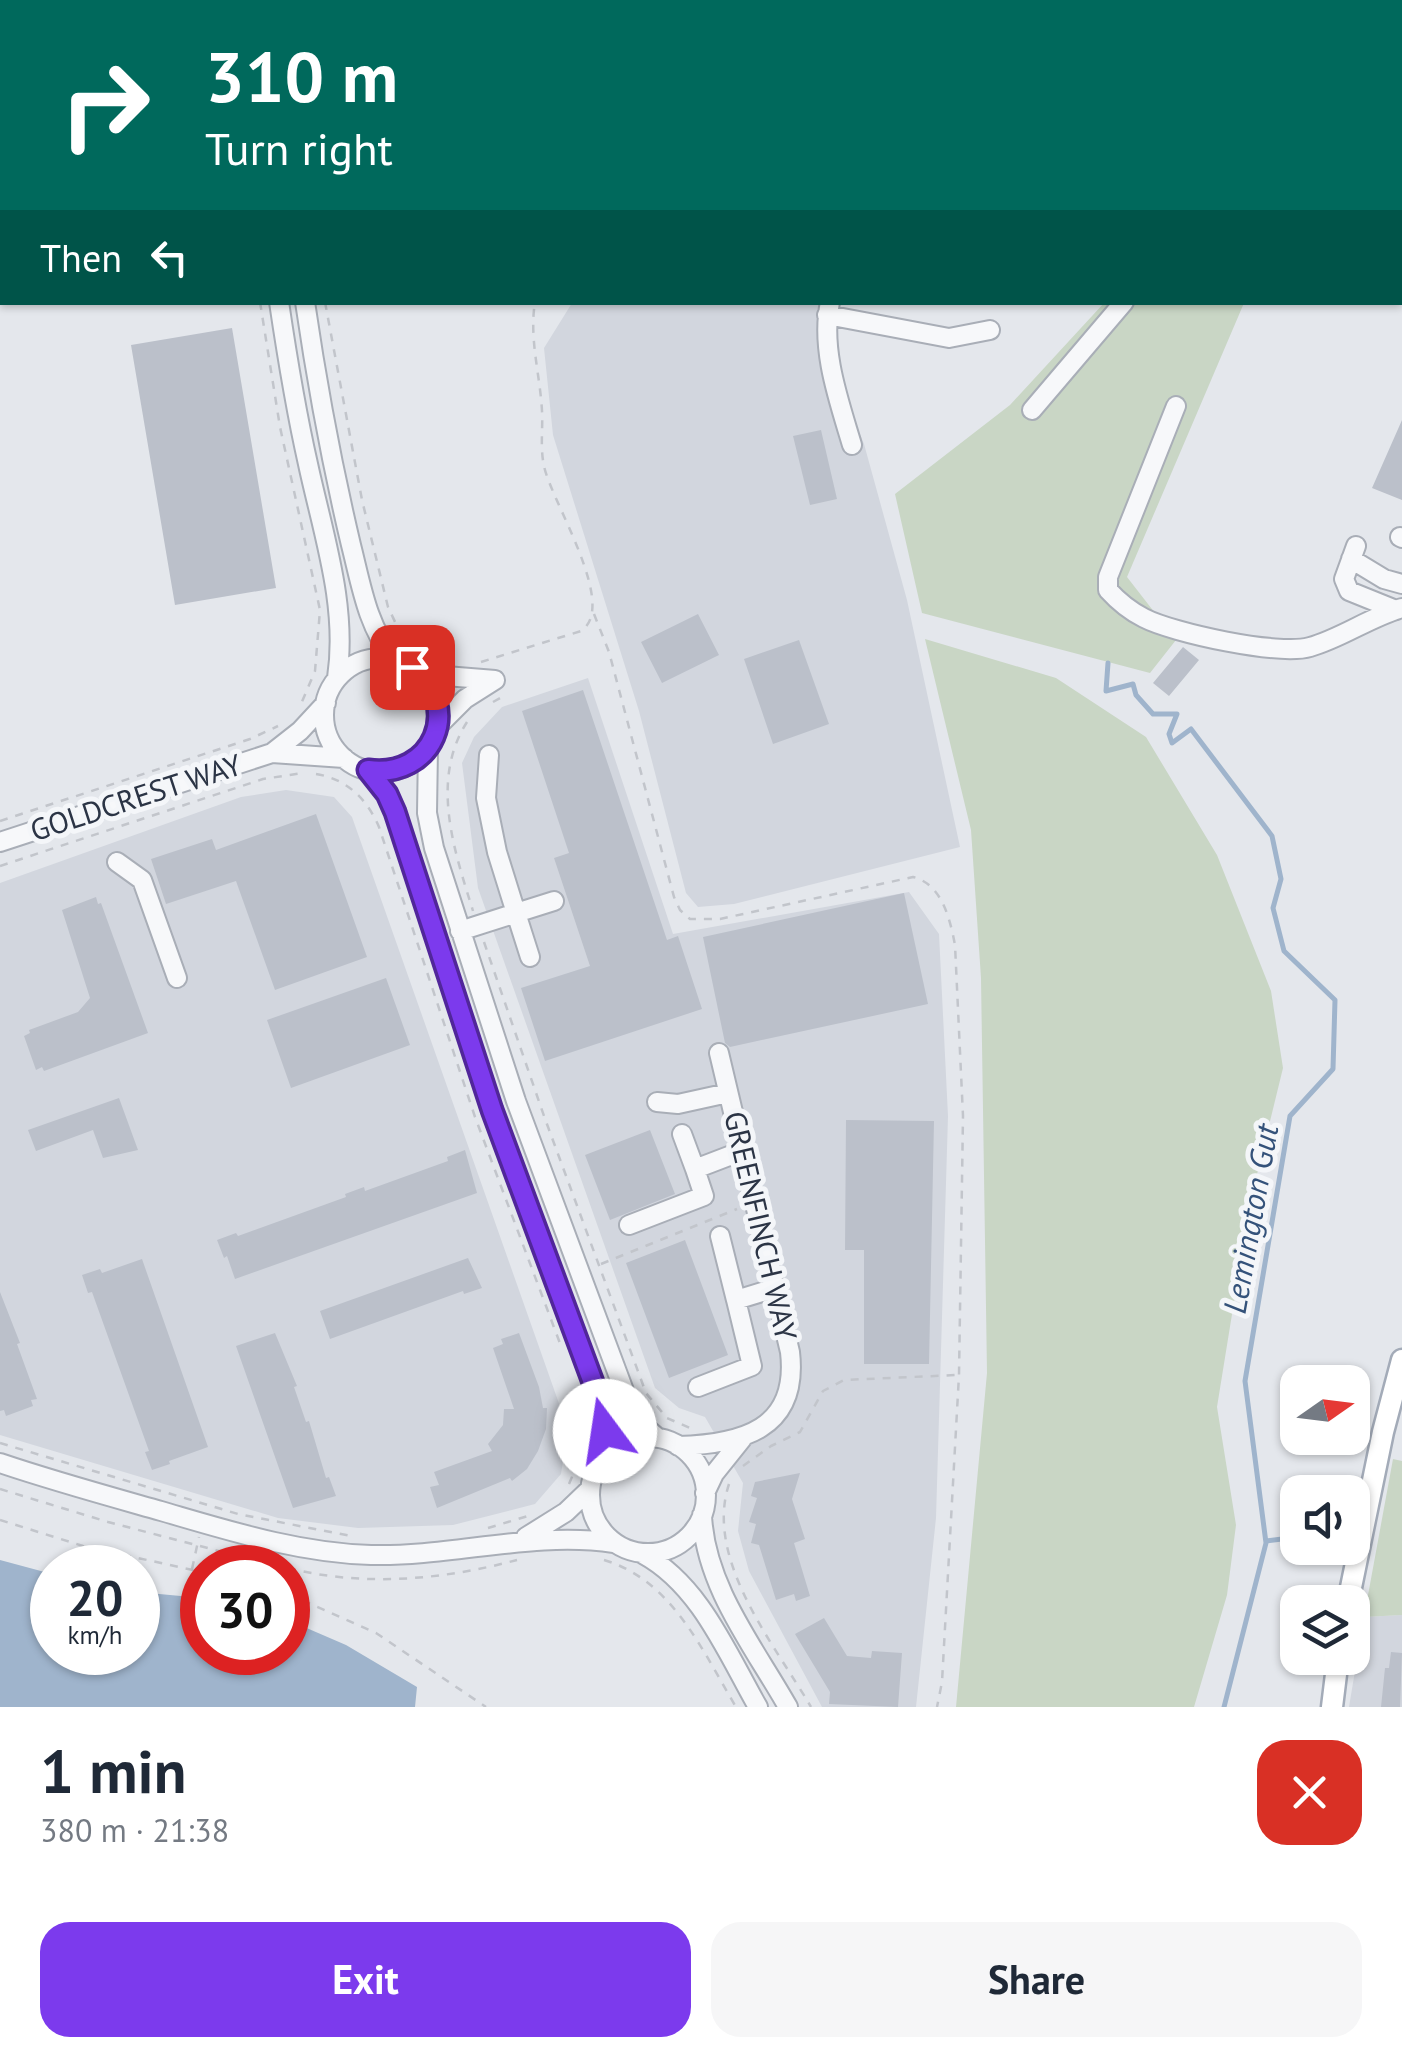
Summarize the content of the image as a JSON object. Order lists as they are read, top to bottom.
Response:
{
  "streets": {
    "street": ["GOLDCREST WAY", "GREENFINCH WAY"]
  },
  "water": ["Lemington Gut"],
  "north": "right",
  "page": {
    "turn": ["310 m", "Turn right"],
    "then": "Then",
    "speed": "20 km/h",
    "limit": "30",
    "heading": ["1 min", "380 m · 21:38"],
    "buttons": ["Exit", "Share"]
  }
}
